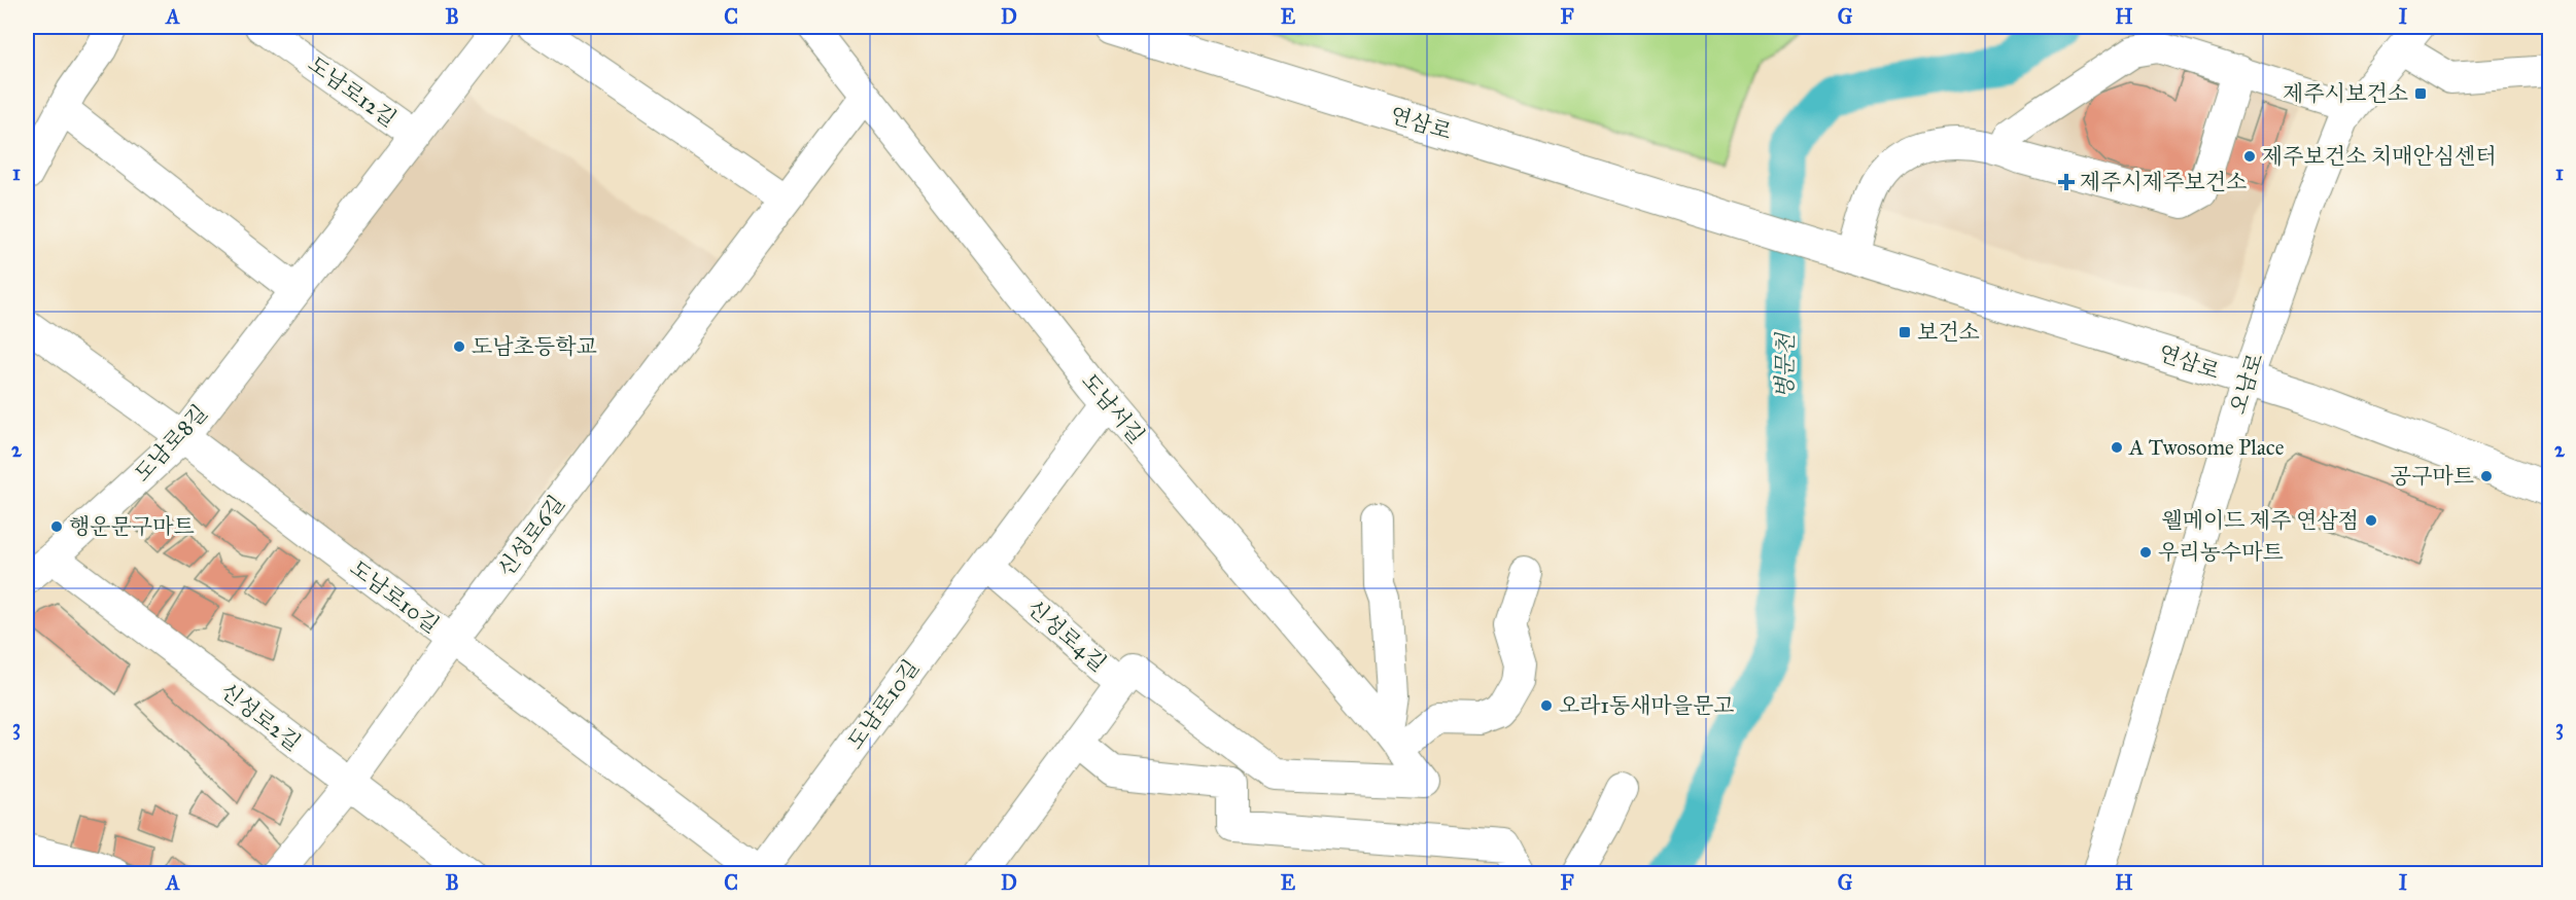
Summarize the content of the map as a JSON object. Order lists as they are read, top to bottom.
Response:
{
  "streets": {
    "main road": ["연삼로"],
    "street": [
      "도남로12길",
      "오남로",
      "도남서길",
      "도남로8길",
      "신성로6길",
      "도남로10길",
      "신성로4길",
      "신성로2길"
    ]
  },
  "crossings": [
    ["도남로12길", "도남로8길"],
    ["연삼로", "오남로"],
    ["도남서길", "신성로6길"],
    ["도남서길", "신성로4길"],
    ["도남로8길", "도남로10길"],
    ["도남로8길", "신성로2길"],
    ["신성로6길", "도남로10길"],
    ["신성로6길", "신성로2길"],
    ["도남로10길", "신성로4길"]
  ],
  "water": ["병문천"],
  "places": {
    "transit": ["제주시보건소", "보건소"],
    "other": [
      "제주보건소 치매안심센터",
      "도남초등학교",
      "A Twosome Place",
      "공구마트",
      "웰메이드 제주 연삼점",
      "행운문구마트",
      "우리농수마트",
      "오라1동새마을문고"
    ],
    "health": ["제주시제주보건소"]
  },
  "grid": {
    "columns": [
      "A",
      "B",
      "C",
      "D",
      "E",
      "F",
      "G",
      "H",
      "I"
    ],
    "rows": ["1", "2", "3"]
  }
}
